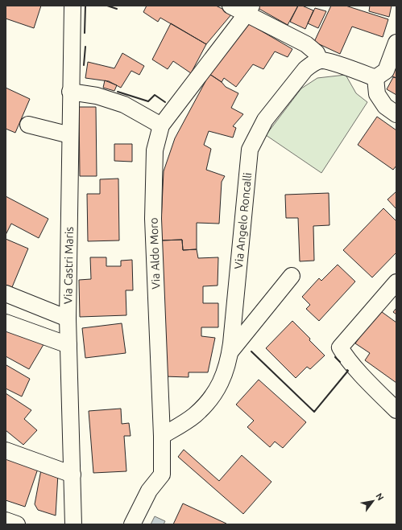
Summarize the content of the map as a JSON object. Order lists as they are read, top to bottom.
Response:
{
  "streets": {
    "street": ["Via Angelo Roncalli", "Via Aldo Moro", "Via Castri Maris"]
  },
  "crossings": [
    ["Via Angelo Roncalli", "Via Aldo Moro"]
  ],
  "north": "top right"
}
